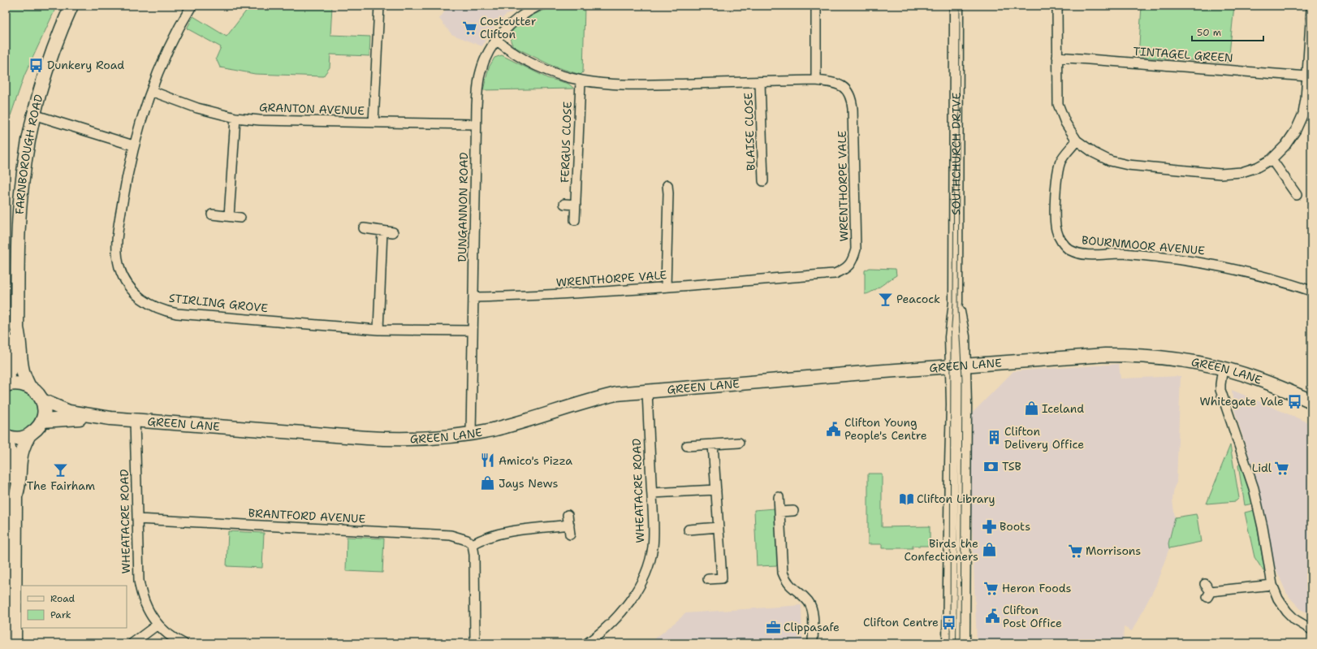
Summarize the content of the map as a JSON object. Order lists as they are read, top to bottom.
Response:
{
  "streets": {
    "street": [
      "TINTAGEL GREEN",
      "GRANTON AVENUE",
      "BLAISE CLOSE",
      "FERGUS CLOSE",
      "SOUTHCHURCH DRIVE",
      "FARNBOROUGH ROAD",
      "WRENTHORPE VALE",
      "DUNGANNON ROAD",
      "BOURNMOOR AVENUE",
      "STIRLING GROVE",
      "GREEN LANE",
      "WHEATACRE ROAD",
      "BRANTFORD AVENUE"
    ]
  },
  "crossings": [
    ["GRANTON AVENUE", "DUNGANNON ROAD"],
    ["GRANTON AVENUE", "STIRLING GROVE"],
    ["BLAISE CLOSE", "WRENTHORPE VALE"],
    ["FERGUS CLOSE", "WRENTHORPE VALE"],
    ["SOUTHCHURCH DRIVE", "GREEN LANE"],
    ["WRENTHORPE VALE", "DUNGANNON ROAD"],
    ["DUNGANNON ROAD", "STIRLING GROVE"],
    ["DUNGANNON ROAD", "GREEN LANE"],
    ["GREEN LANE", "WHEATACRE ROAD"],
    ["WHEATACRE ROAD", "BRANTFORD AVENUE"]
  ],
  "places": {
    "supermarket": [
      "Costcutter Clifton",
      "Lidl",
      "Morrisons",
      "Heron Foods"
    ],
    "bus stop": ["Dunkery Road", "Whitegate Vale", "Clifton Centre"],
    "bar": ["Peacock", "The Fairham"],
    "shop": ["Iceland", "Jays News", "Birds the Confectioners"],
    "public building": ["Clifton Young People's Centre", "Clifton Post Office"],
    "building": ["Clifton Delivery Office"],
    "restaurant": ["Amico's Pizza"],
    "bank": ["TSB"],
    "library": ["Clifton Library"],
    "pharmacy": ["Boots"],
    "office": ["Clippasafe"]
  },
  "legend": ["Road", "Park"],
  "scale_bar": "50 m"
}
